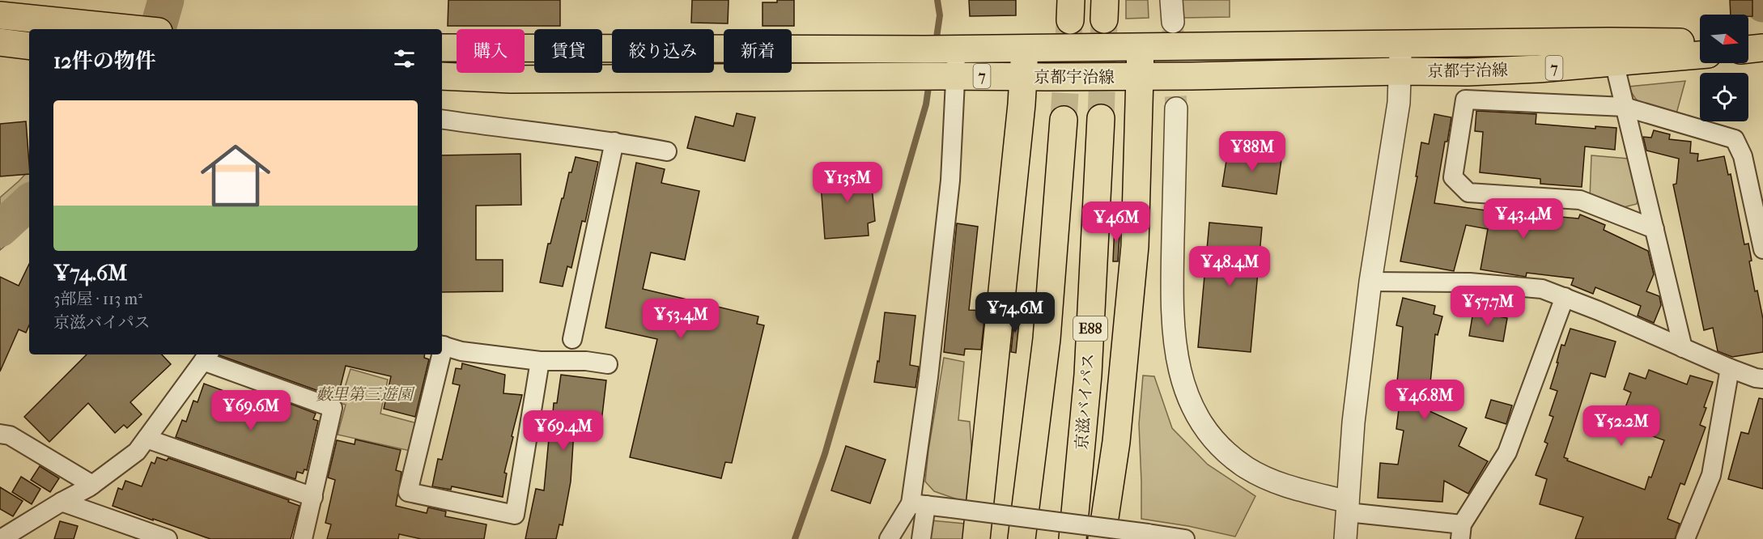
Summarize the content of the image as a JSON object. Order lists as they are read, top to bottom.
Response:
{
  "streets": {
    "main road": [
      "7",
      "京都宇治線",
      "E88",
      "京滋バイパス"
    ]
  },
  "parks": ["藪里第三遊園"],
  "north": "right",
  "page": {
    "chip": [
      "購入",
      "賃貸",
      "絞り込み",
      "新着"
    ],
    "heading": "12件の物件",
    "list": [
      {
        "name": "¥74.6M",
        "note": "3部屋 · 113 m² · 京滋バイパス"
      }
    ],
    "price": [
      "¥88M",
      "¥135M",
      "¥43.4M",
      "¥46M",
      "¥48.4M",
      "¥57.7M",
      "¥74.6M",
      "¥53.4M",
      "¥46.8M",
      "¥69.6M",
      "¥52.2M",
      "¥69.4M"
    ]
  }
}
